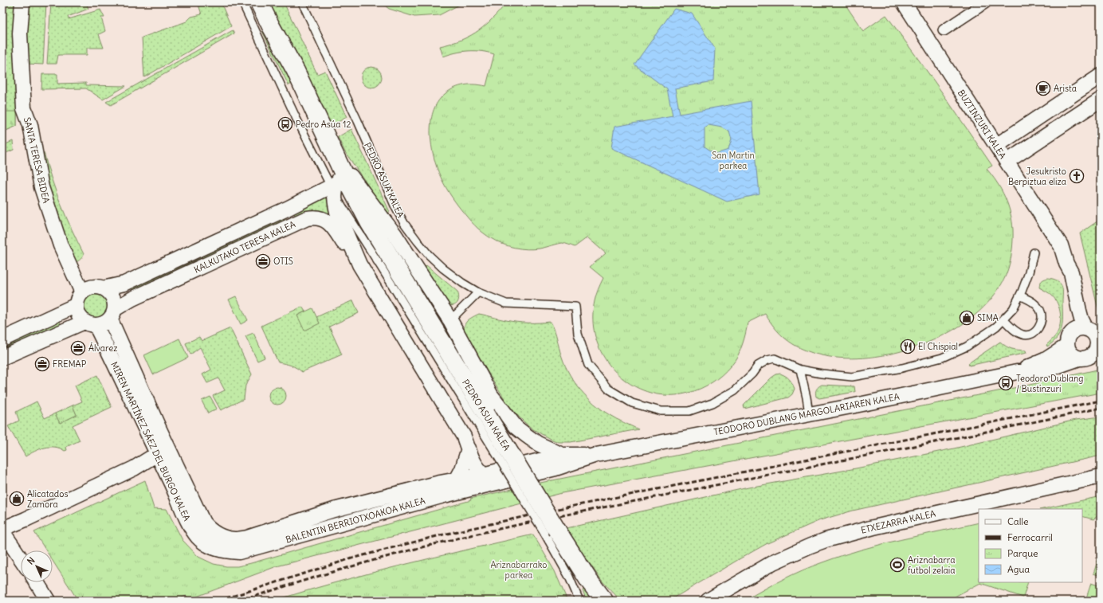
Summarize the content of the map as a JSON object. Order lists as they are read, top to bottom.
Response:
{
  "streets": {
    "main road": ["PEDRO ASUA KALEA"],
    "street": [
      "BUZTINZURI KALEA",
      "SANTA TERESA BIDEA",
      "KALKUTAKO TERESA KALEA",
      "TEODORO DUBLANG MARGOLARIAREN KALEA",
      "MIREN MARTÍNEZ SÁEZ DEL BURGO KALEA",
      "BALENTIN BERRIOTXOAKOA KALEA",
      "ETXEZARRA KALEA"
    ]
  },
  "crossings": [
    ["SANTA TERESA BIDEA", "KALKUTAKO TERESA KALEA"],
    ["SANTA TERESA BIDEA", "MIREN MARTÍNEZ SÁEZ DEL BURGO KALEA"],
    ["PEDRO ASUA KALEA", "KALKUTAKO TERESA KALEA"],
    ["PEDRO ASUA KALEA", "TEODORO DUBLANG MARGOLARIAREN KALEA"],
    ["PEDRO ASUA KALEA", "BALENTIN BERRIOTXOAKOA KALEA"],
    ["KALKUTAKO TERESA KALEA", "MIREN MARTÍNEZ SÁEZ DEL BURGO KALEA"],
    ["TEODORO DUBLANG MARGOLARIAREN KALEA", "BALENTIN BERRIOTXOAKOA KALEA"],
    ["MIREN MARTÍNEZ SÁEZ DEL BURGO KALEA", "BALENTIN BERRIOTXOAKOA KALEA"]
  ],
  "parks": ["San Martin parkea", "Ariznabarrako parkea"],
  "places": {
    "cafe": ["Arista"],
    "bus stop": ["Pedro Asúa 12", "Teodoro Dublang / Bustinzuri"],
    "church": ["Jesukristo Berpiztua eliza"],
    "office": ["OTIS", "Álvarez", "FREMAP"],
    "shop": ["SIMA", "Alicatados Zamora"],
    "restaurant": ["El Chispial"],
    "sports": ["Ariznabarra futbol zelaia"]
  },
  "legend": [
    "Calle",
    "Ferrocarril",
    "Parque",
    "Agua"
  ],
  "north": "top left"
}
